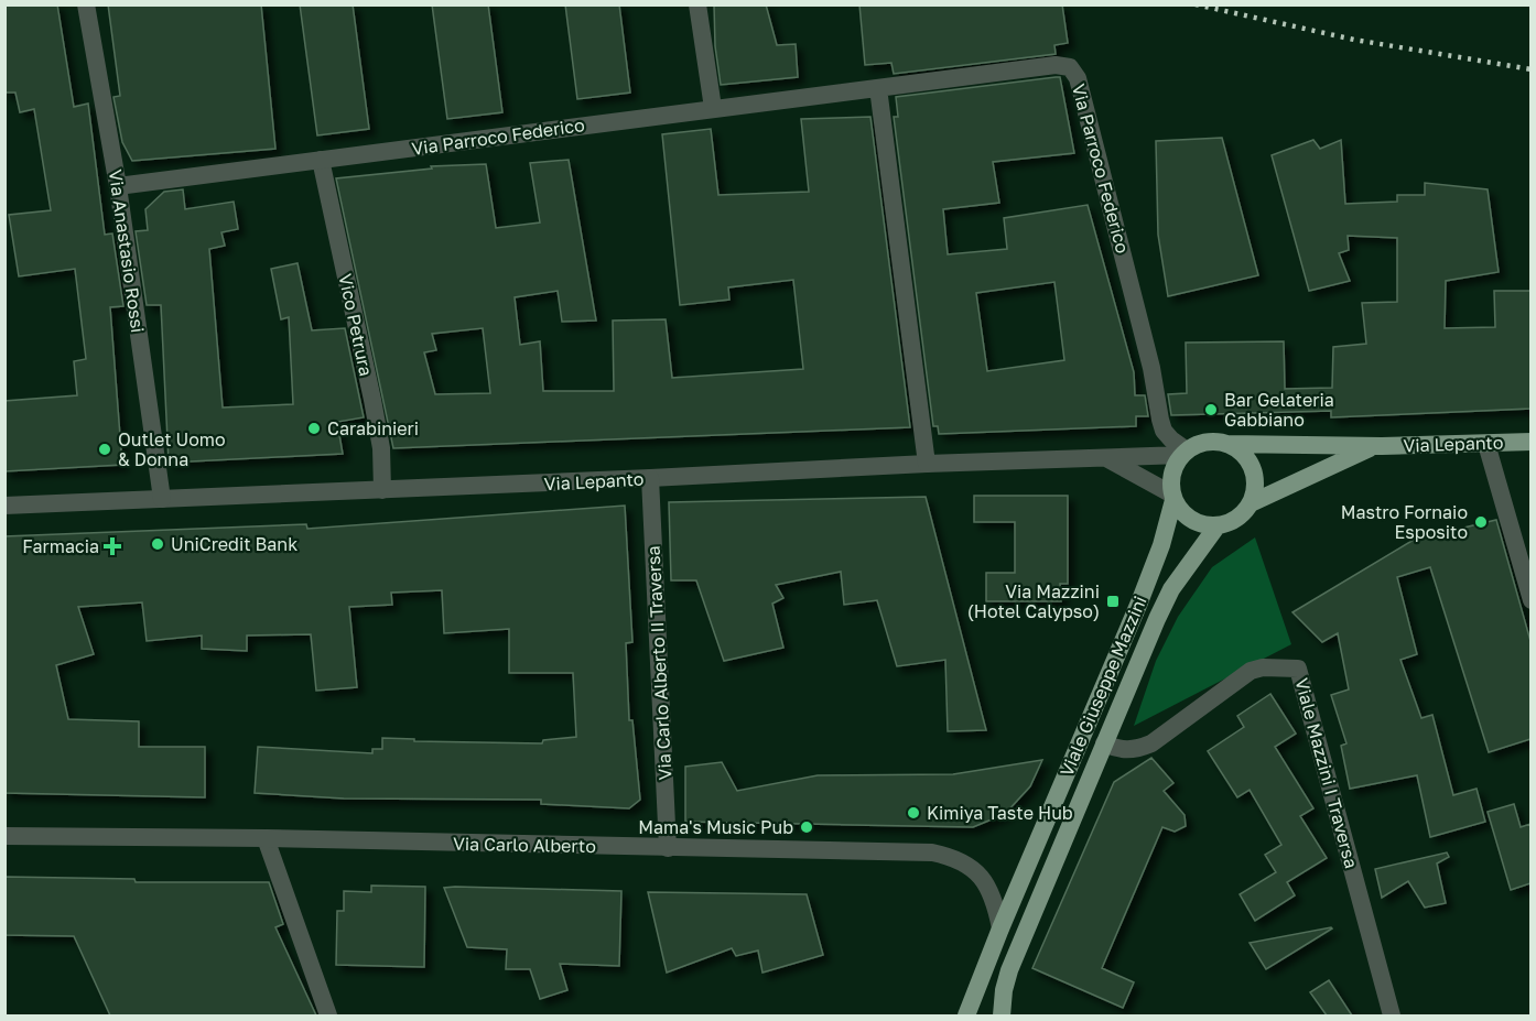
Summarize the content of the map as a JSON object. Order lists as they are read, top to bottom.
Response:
{
  "streets": {
    "main road": ["Via Lepanto", "Viale Giuseppe Mazzini"],
    "street": [
      "Via Parroco Federico",
      "Via Anastasio Rossi",
      "Vico Petrura",
      "Via Carlo Alberto II Traversa",
      "Viale Mazzini I Traversa",
      "Via Carlo Alberto"
    ]
  },
  "crossings": [
    ["Via Parroco Federico", "Via Anastasio Rossi"],
    ["Via Parroco Federico", "Vico Petrura"],
    ["Via Parroco Federico", "Via Lepanto"],
    ["Via Parroco Federico", "Viale Giuseppe Mazzini"],
    ["Via Anastasio Rossi", "Via Lepanto"],
    ["Vico Petrura", "Via Lepanto"],
    ["Via Lepanto", "Via Carlo Alberto II Traversa"],
    ["Via Lepanto", "Viale Giuseppe Mazzini"],
    ["Via Carlo Alberto II Traversa", "Via Carlo Alberto"],
    ["Viale Giuseppe Mazzini", "Viale Mazzini I Traversa"],
    ["Viale Giuseppe Mazzini", "Via Carlo Alberto"]
  ],
  "places": {
    "other": [
      "Bar Gelateria Gabbiano",
      "Carabinieri",
      "Outlet Uomo & Donna",
      "Mastro Fornaio Esposito",
      "UniCredit Bank",
      "Kimiya Taste Hub",
      "Mama's Music Pub"
    ],
    "health": ["Farmacia"],
    "transit": ["Via Mazzini (Hotel Calypso)"]
  }
}
